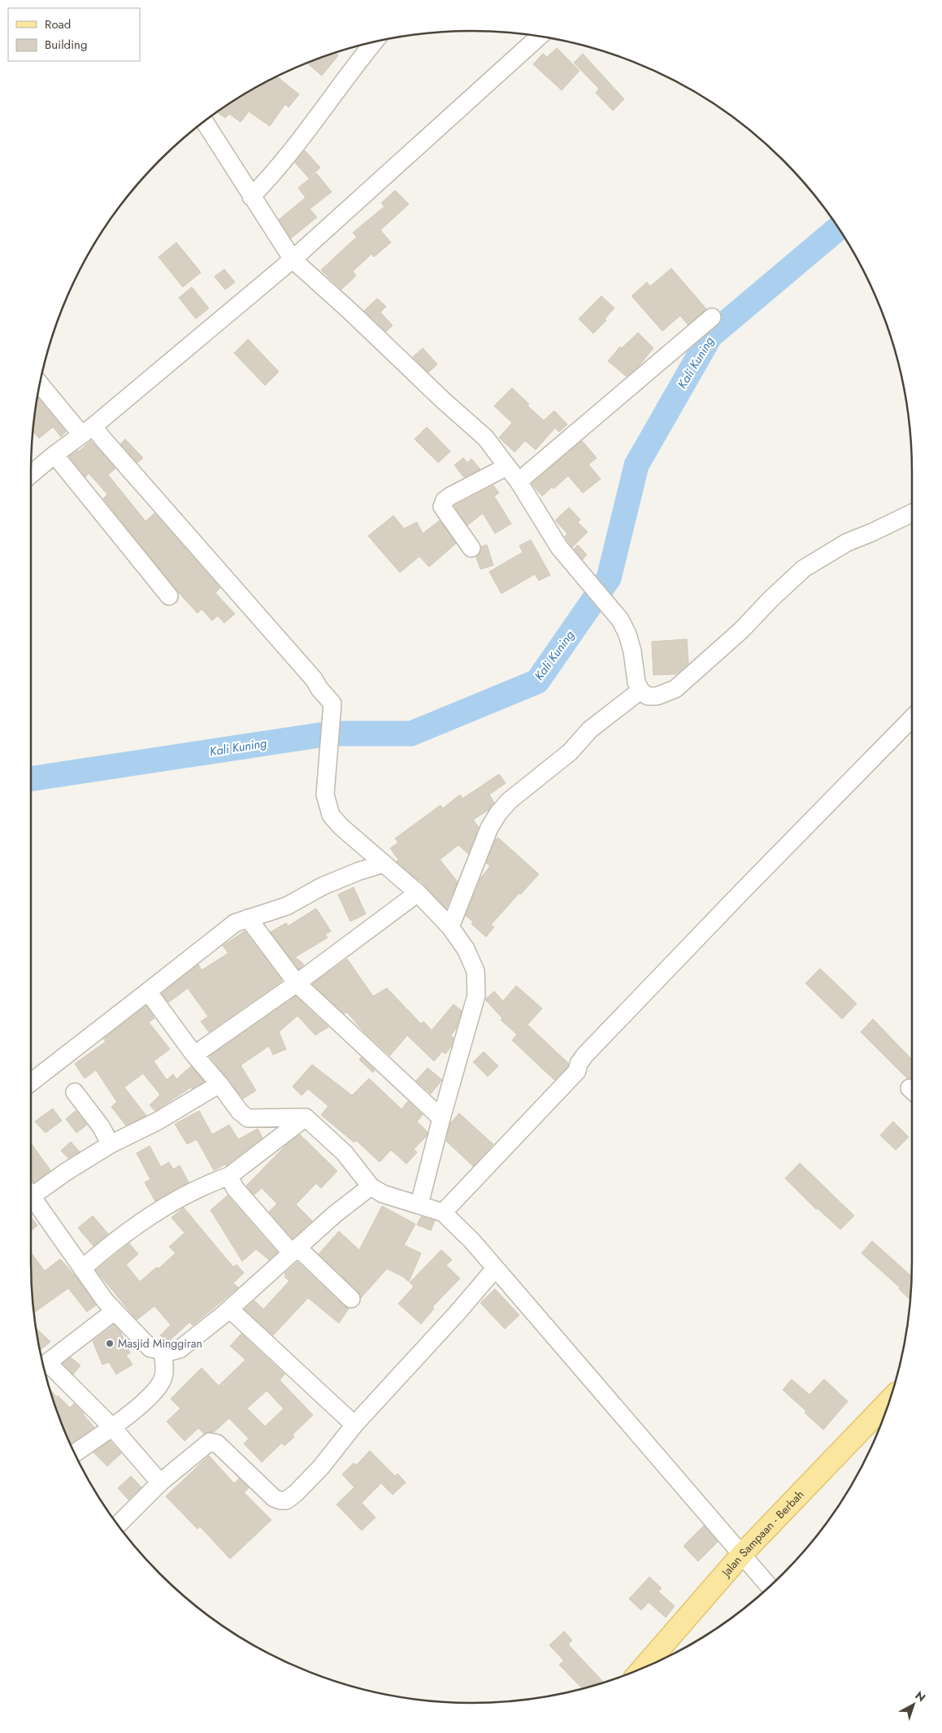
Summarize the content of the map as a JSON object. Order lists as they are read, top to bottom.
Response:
{
  "streets": {
    "main road": ["Jalan Sampaan - Berbah"]
  },
  "water": ["Kali Kuning"],
  "places": ["Masjid Minggiran"],
  "legend": ["Road", "Building"],
  "north": "top right"
}
